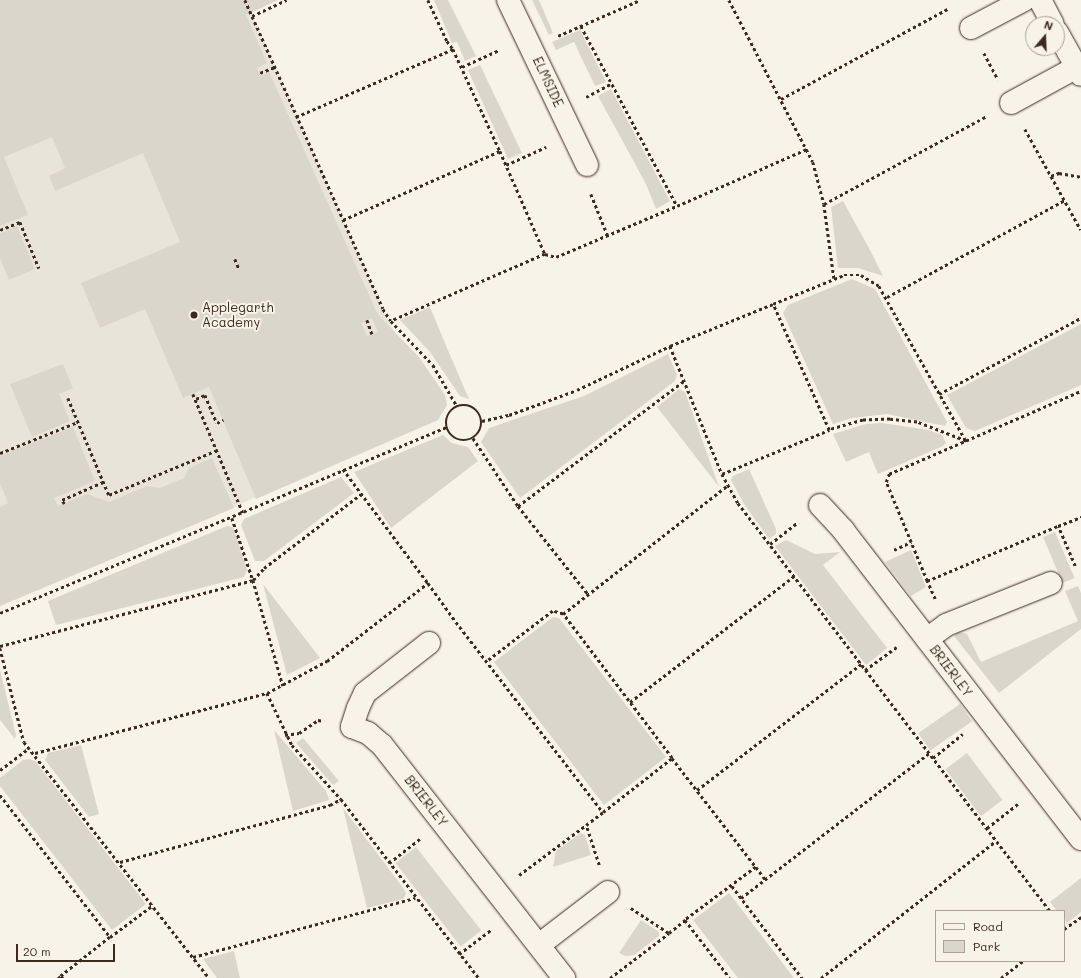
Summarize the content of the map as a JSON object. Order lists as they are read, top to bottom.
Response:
{
  "streets": {
    "street": ["ELMSIDE", "BRIERLEY"]
  },
  "places": ["Applegarth Academy"],
  "legend": ["Road", "Park"],
  "scale_bar": "20 m",
  "north": "top"
}
